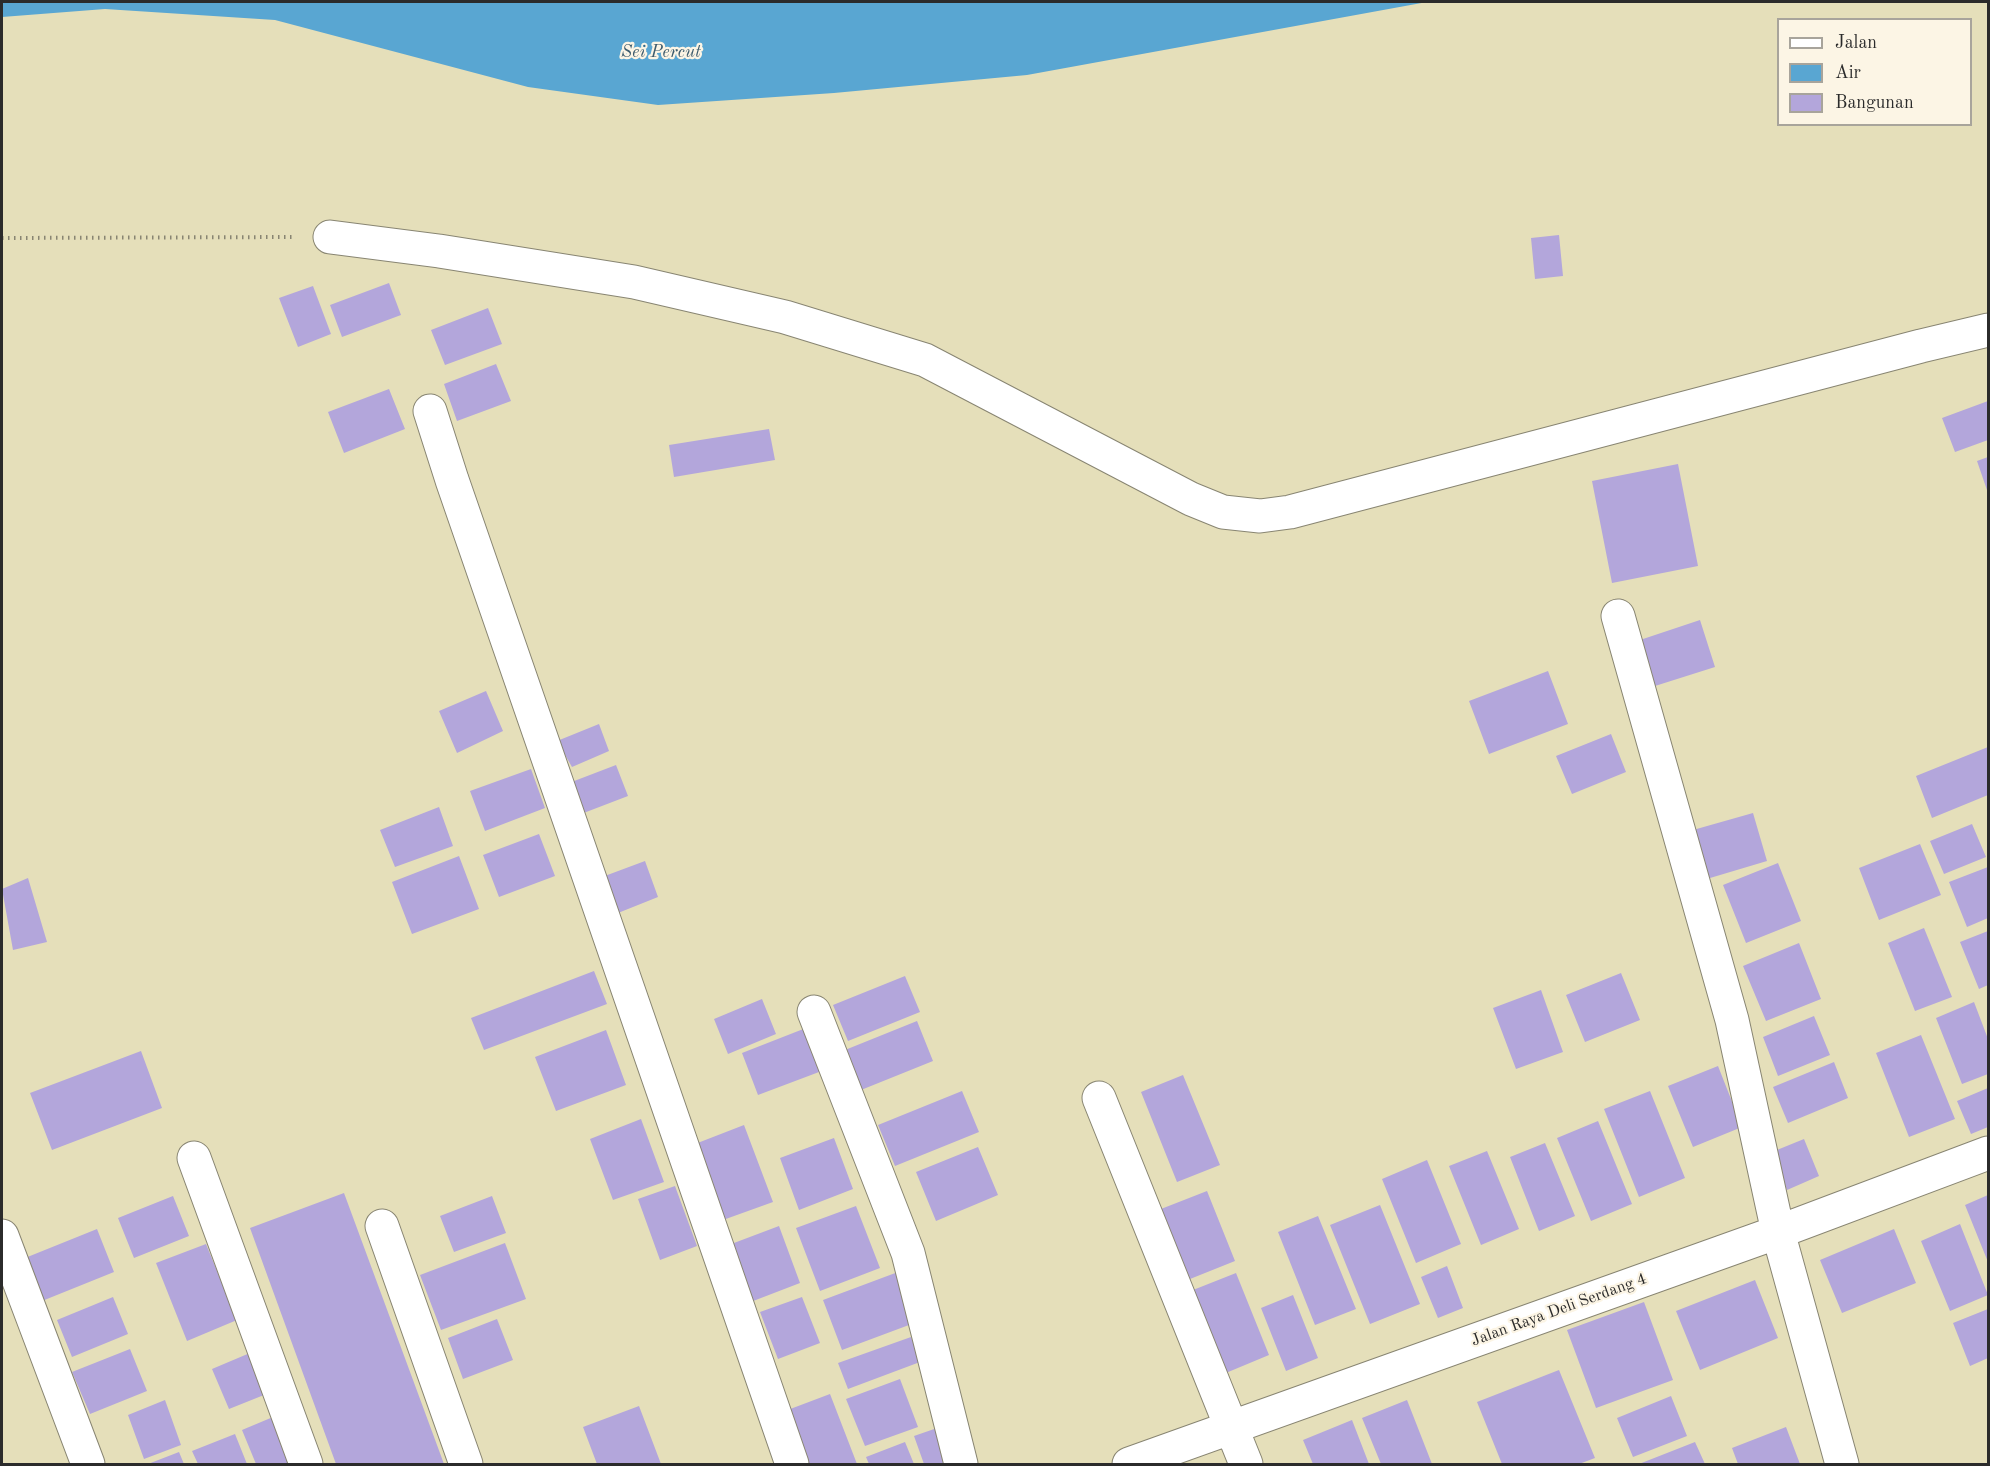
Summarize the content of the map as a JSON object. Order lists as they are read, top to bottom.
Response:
{
  "streets": {
    "street": ["Jalan Raya Deli Serdang 4"]
  },
  "water": ["Sei Percut"],
  "legend": ["Jalan", "Air", "Bangunan"]
}
